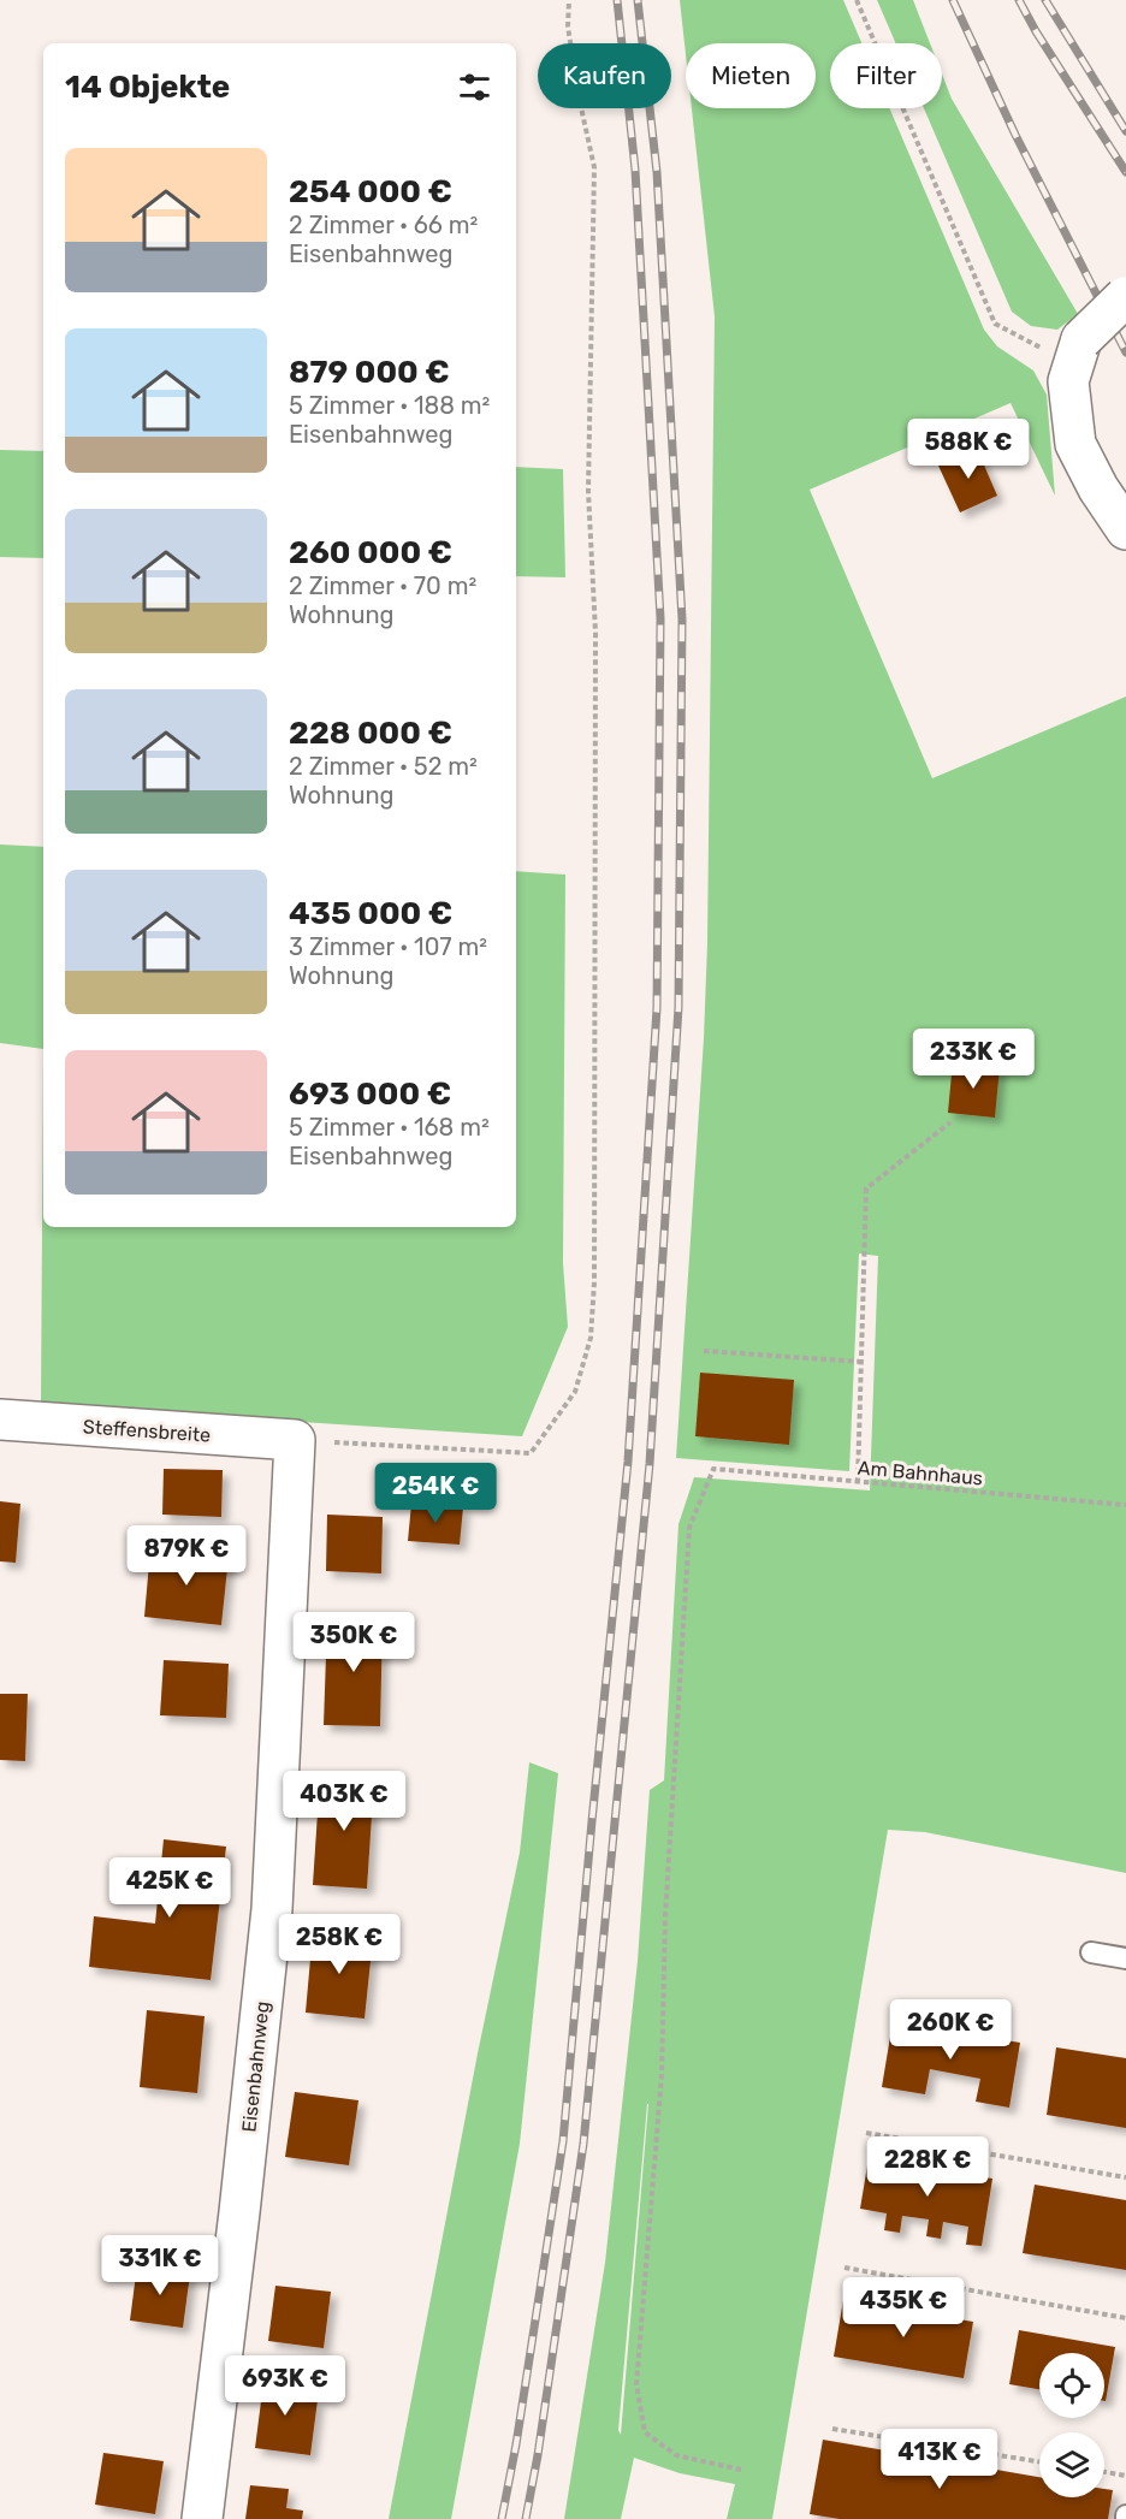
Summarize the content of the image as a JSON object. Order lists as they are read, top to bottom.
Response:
{
  "streets": {
    "street": ["Steffensbreite", "Eisenbahnweg"],
    "path": ["Am Bahnhaus"]
  },
  "crossings": [
    ["Steffensbreite", "Eisenbahnweg"]
  ],
  "page": {
    "chip": ["Kaufen", "Mieten", "Filter"],
    "heading": "14 Objekte",
    "list": [
      {
        "name": "254 000 €",
        "note": "2 Zimmer · 66 m² · Eisenbahnweg"
      },
      {
        "name": "879 000 €",
        "note": "5 Zimmer · 188 m² · Eisenbahnweg"
      },
      {
        "name": "260 000 €",
        "note": "2 Zimmer · 70 m² · Wohnung"
      },
      {
        "name": "228 000 €",
        "note": "2 Zimmer · 52 m² · Wohnung"
      },
      {
        "name": "435 000 €",
        "note": "3 Zimmer · 107 m² · Wohnung"
      },
      {
        "name": "693 000 €",
        "note": "5 Zimmer · 168 m² · Eisenbahnweg"
      }
    ],
    "price": [
      "588K €",
      "233K €",
      "254K €",
      "879K €",
      "350K €",
      "403K €",
      "425K €",
      "258K €",
      "260K €",
      "228K €",
      "331K €",
      "435K €",
      "693K €",
      "413K €"
    ]
  }
}
